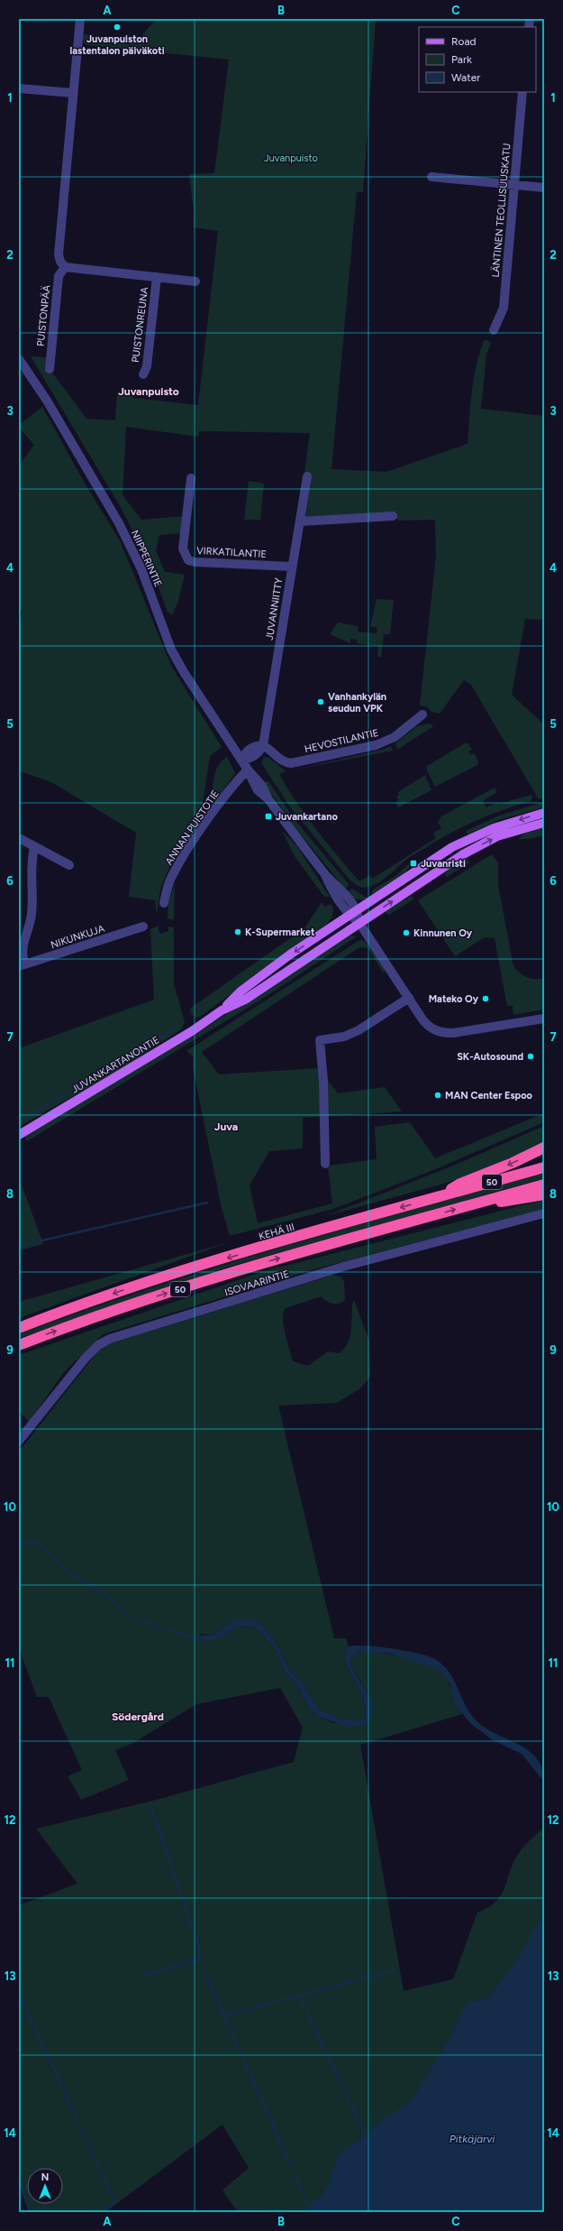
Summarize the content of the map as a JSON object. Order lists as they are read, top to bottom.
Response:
{
  "streets": {
    "highway": ["50", "KEHÄ III"],
    "main road": ["JUVANKARTANONTIE"],
    "street": [
      "LÄNTINEN TEOLLISUUSKATU",
      "PUISTONPÄÄ",
      "PUISTONREUNA",
      "VIRKATILANTIE",
      "NIIPPERINTIE",
      "JUVANNIITTY",
      "HEVOSTILANTIE",
      "ANNAN PUISTOTIE",
      "NIKUNKUJA",
      "ISOVAARINTIE"
    ]
  },
  "crossings": [
    ["VIRKATILANTIE", "JUVANNIITTY"],
    ["NIIPPERINTIE", "ANNAN PUISTOTIE"],
    ["NIIPPERINTIE", "JUVANKARTANONTIE"],
    ["JUVANNIITTY", "HEVOSTILANTIE"]
  ],
  "districts": ["Juvanpuisto", "Juva", "Södergård"],
  "water": ["Pitkäjärvi"],
  "parks": ["Juvanpuisto"],
  "places": {
    "other": [
      "Juvanpuiston lastentalon päiväkoti",
      "Vanhankylän seudun VPK",
      "K-Supermarket",
      "Kinnunen Oy",
      "Mateko Oy",
      "SK-Autosound",
      "MAN Center Espoo"
    ],
    "transit": ["Juvankartano", "Juvanristi"]
  },
  "legend": ["Road", "Park", "Water"],
  "north": "top",
  "grid": {
    "columns": ["A", "B", "C"],
    "rows": [
      "1",
      "2",
      "3",
      "4",
      "5",
      "6",
      "7",
      "8",
      "9",
      "10",
      "11",
      "12",
      "13",
      "14"
    ]
  }
}
